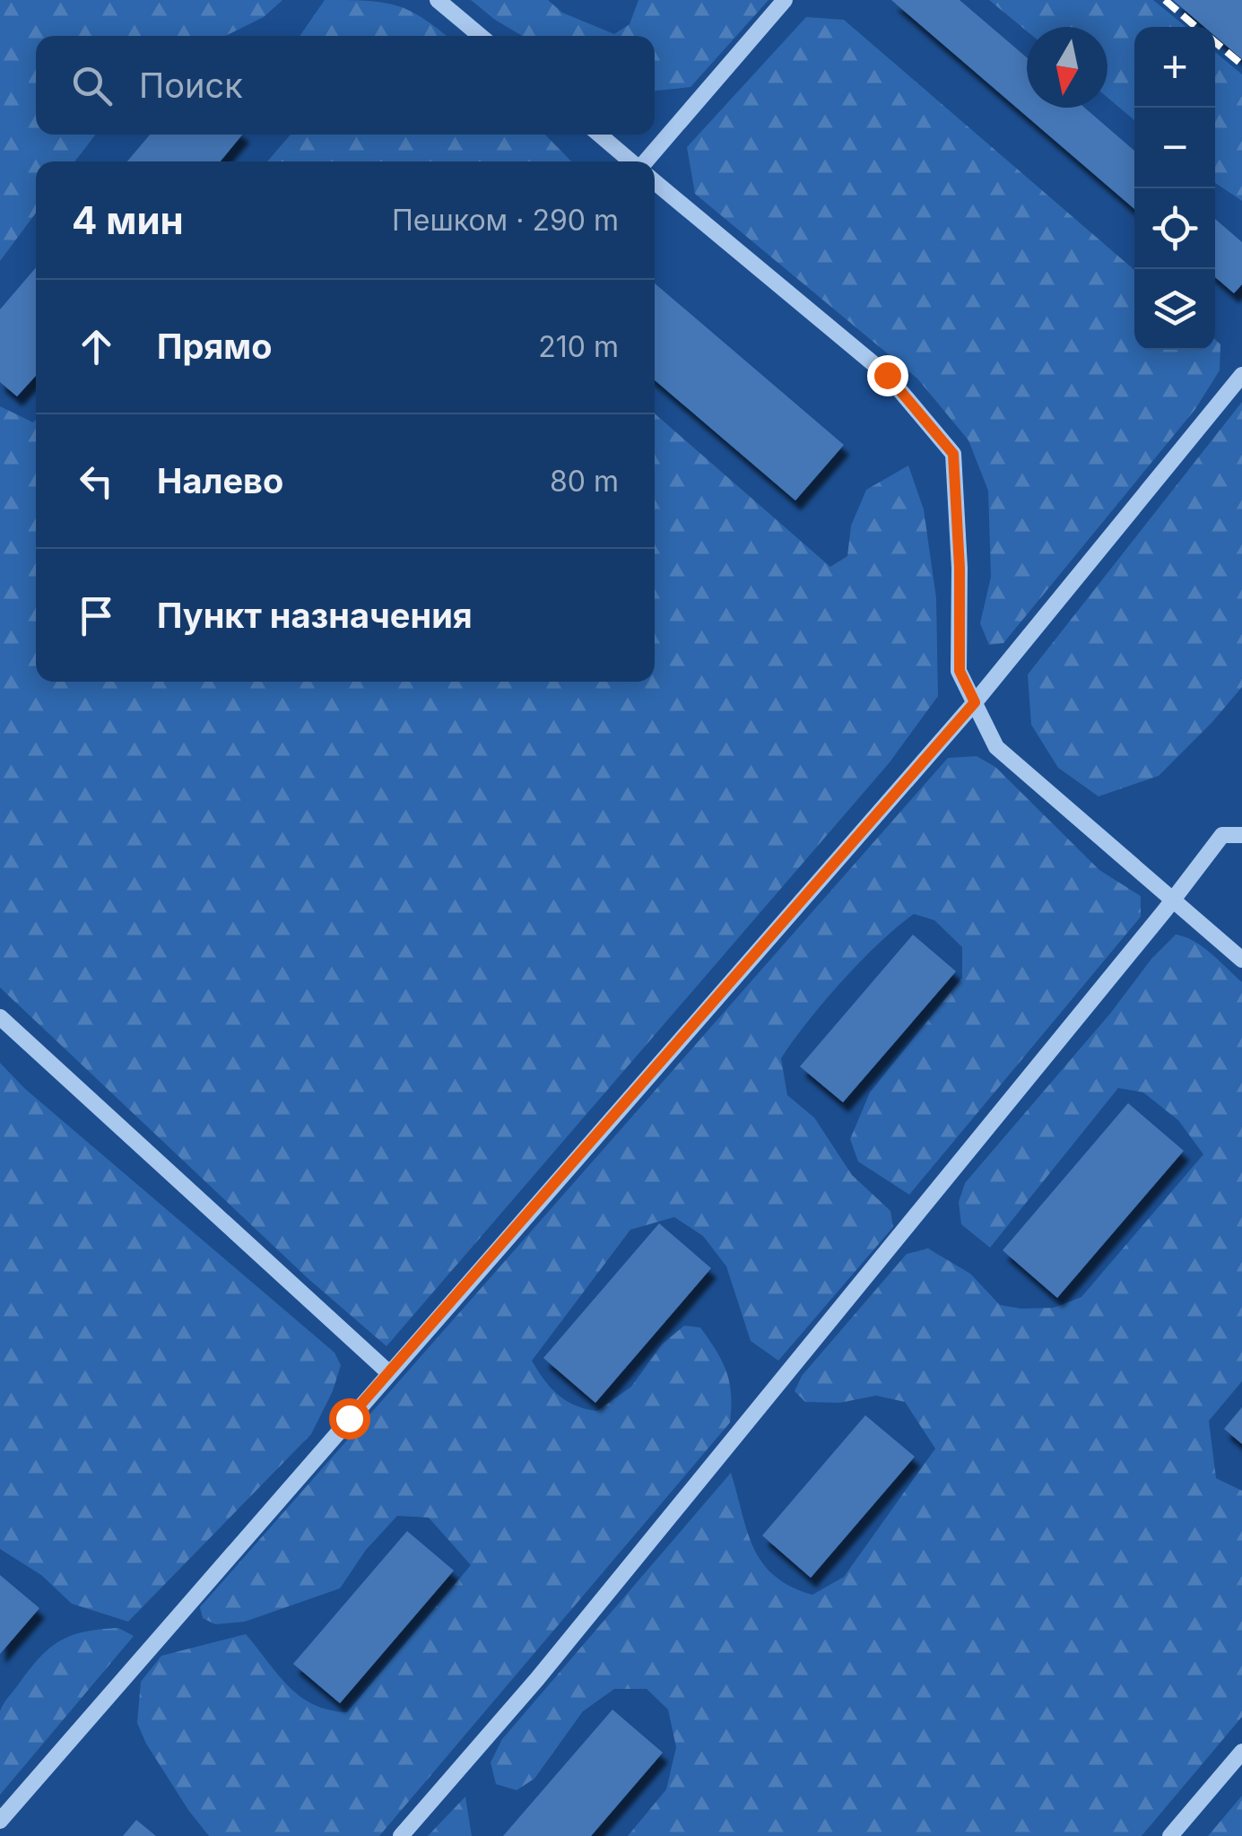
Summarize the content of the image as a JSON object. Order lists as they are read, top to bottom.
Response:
{
  "north": "bottom",
  "page": {
    "map_buttons": ["+", "−"],
    "search": "Поиск",
    "heading": ["4 мин", "Пешком · 290 m"],
    "list": [
      ["Прямо", "210 m"],
      ["Налево", "80 m"],
      "Пункт назначения"
    ]
  }
}
